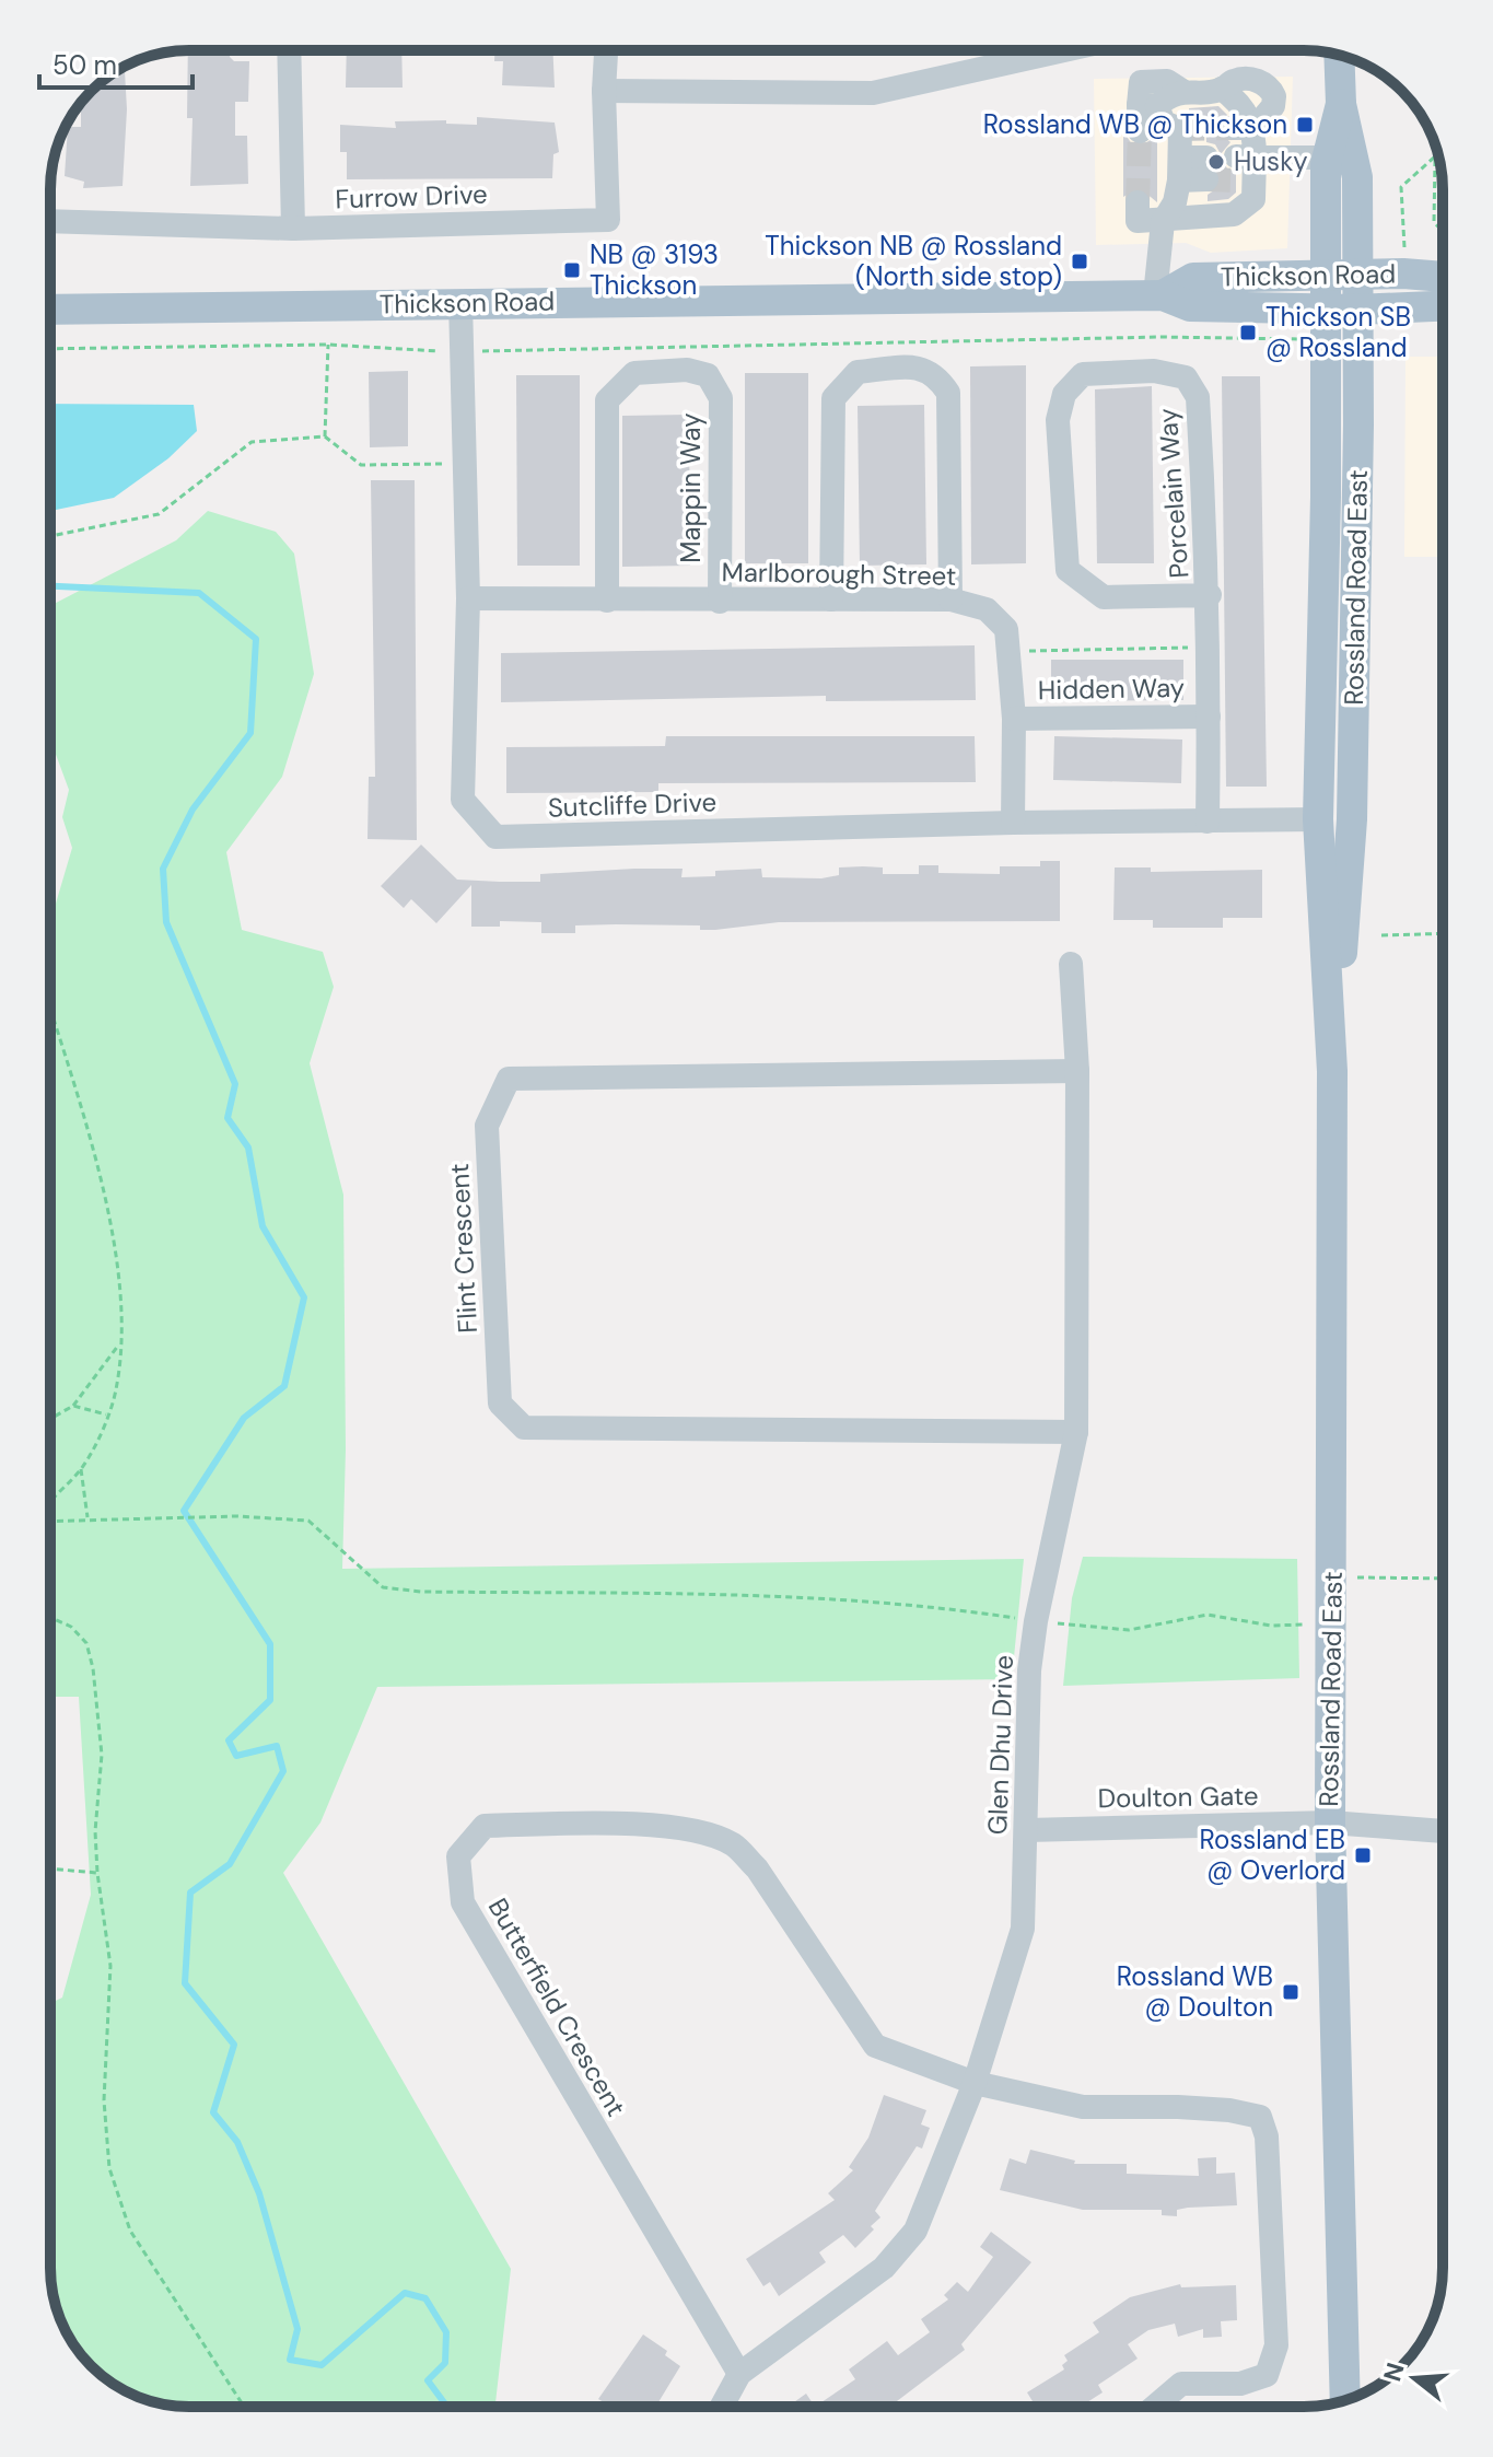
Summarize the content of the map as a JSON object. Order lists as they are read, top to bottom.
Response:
{
  "streets": {
    "main road": ["Thickson Road", "Rossland Road East"],
    "street": [
      "Furrow Drive",
      "Mappin Way",
      "Porcelain Way",
      "Marlborough Street",
      "Hidden Way",
      "Sutcliffe Drive",
      "Flint Crescent",
      "Glen Dhu Drive",
      "Doulton Gate",
      "Butterfield Crescent"
    ]
  },
  "crossings": [
    ["Thickson Road", "Rossland Road East"],
    ["Thickson Road", "Sutcliffe Drive"],
    ["Mappin Way", "Marlborough Street"],
    ["Porcelain Way", "Hidden Way"],
    ["Porcelain Way", "Sutcliffe Drive"],
    ["Marlborough Street", "Hidden Way"],
    ["Marlborough Street", "Sutcliffe Drive"],
    ["Rossland Road East", "Sutcliffe Drive"],
    ["Rossland Road East", "Doulton Gate"],
    ["Flint Crescent", "Glen Dhu Drive"],
    ["Glen Dhu Drive", "Doulton Gate"],
    ["Glen Dhu Drive", "Butterfield Crescent"]
  ],
  "places": {
    "transit": [
      "Rossland WB @ Thickson",
      "Thickson NB @ Rossland (North side stop)",
      "NB @ 3193 Thickson",
      "Thickson SB @ Rossland",
      "Rossland EB @ Overlord",
      "Rossland WB @ Doulton"
    ],
    "other": ["Husky"]
  },
  "scale_bar": "50 m",
  "north": "left"
}
